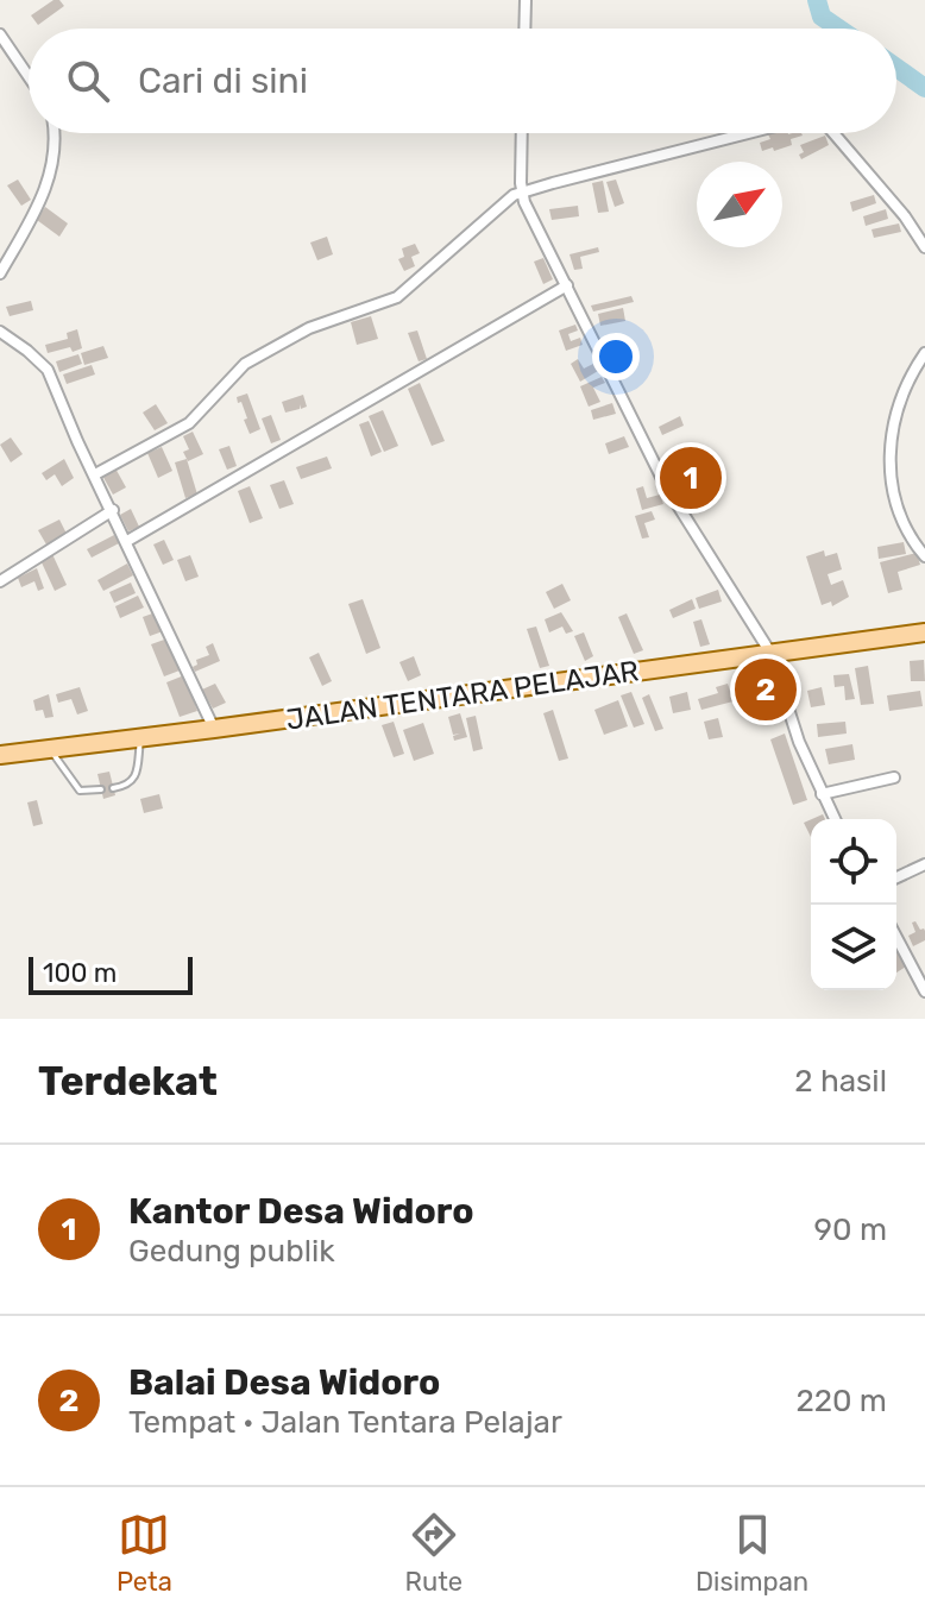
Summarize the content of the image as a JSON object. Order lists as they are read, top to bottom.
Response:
{
  "streets": {
    "main road": ["JALAN TENTARA PELAJAR"]
  },
  "scale_bar": "100 m",
  "north": "top right",
  "page": {
    "search": "Cari di sini",
    "pins": ["1", "2"],
    "scale": "100 m",
    "heading": ["Terdekat", "2 hasil"],
    "list": [
      {
        "mark": "1",
        "name": "Kantor Desa Widoro",
        "note": "Gedung publik",
        "value": "90 m"
      },
      {
        "mark": "2",
        "name": "Balai Desa Widoro",
        "note": "Tempat · Jalan Tentara Pelajar",
        "value": "220 m"
      }
    ],
    "nav": ["Peta", "Rute", "Disimpan"]
  }
}
